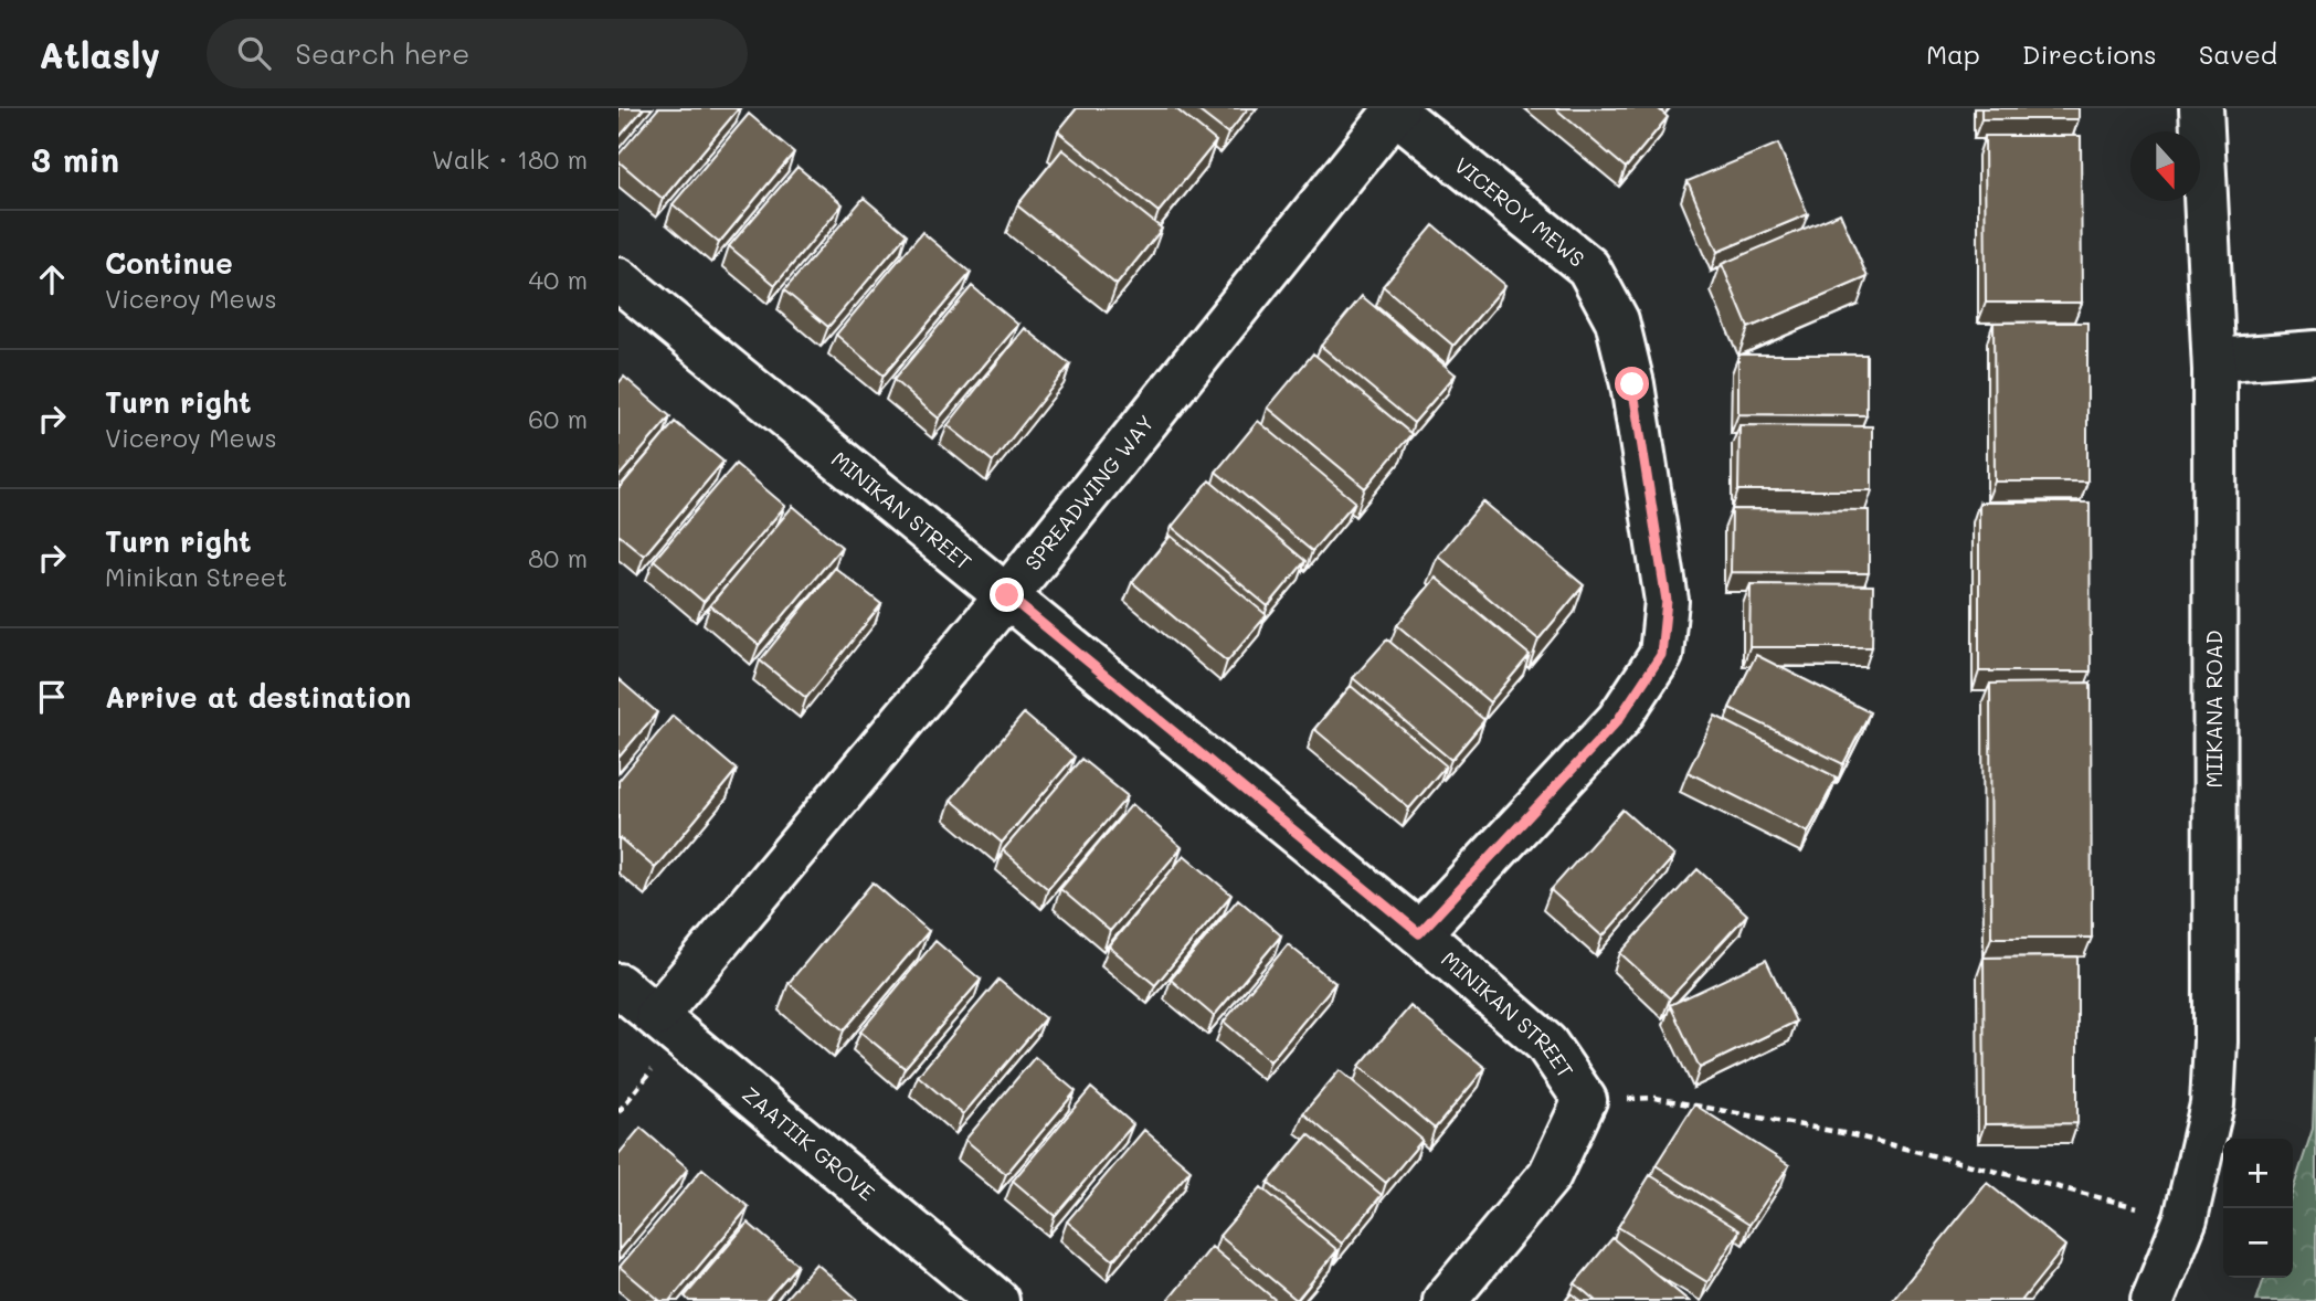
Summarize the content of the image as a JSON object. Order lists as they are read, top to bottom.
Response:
{
  "streets": {
    "street": [
      "VICEROY MEWS",
      "SPREADWING WAY",
      "MINIKAN STREET",
      "MIIKANA ROAD",
      "ZAATIIK GROVE"
    ]
  },
  "crossings": [
    ["VICEROY MEWS", "SPREADWING WAY"],
    ["VICEROY MEWS", "MINIKAN STREET"],
    ["SPREADWING WAY", "MINIKAN STREET"],
    ["SPREADWING WAY", "ZAATIIK GROVE"]
  ],
  "north": "bottom",
  "page": {
    "header": "Atlasly",
    "search": "Search here",
    "nav": ["Map", "Directions", "Saved"],
    "heading": ["3 min", "Walk · 180 m"],
    "list": [
      ["Continue", "Viceroy Mews", "40 m"],
      ["Turn right", "Viceroy Mews", "60 m"],
      ["Turn right", "Minikan Street", "80 m"],
      "Arrive at destination"
    ],
    "map_buttons": ["+", "−"]
  }
}
